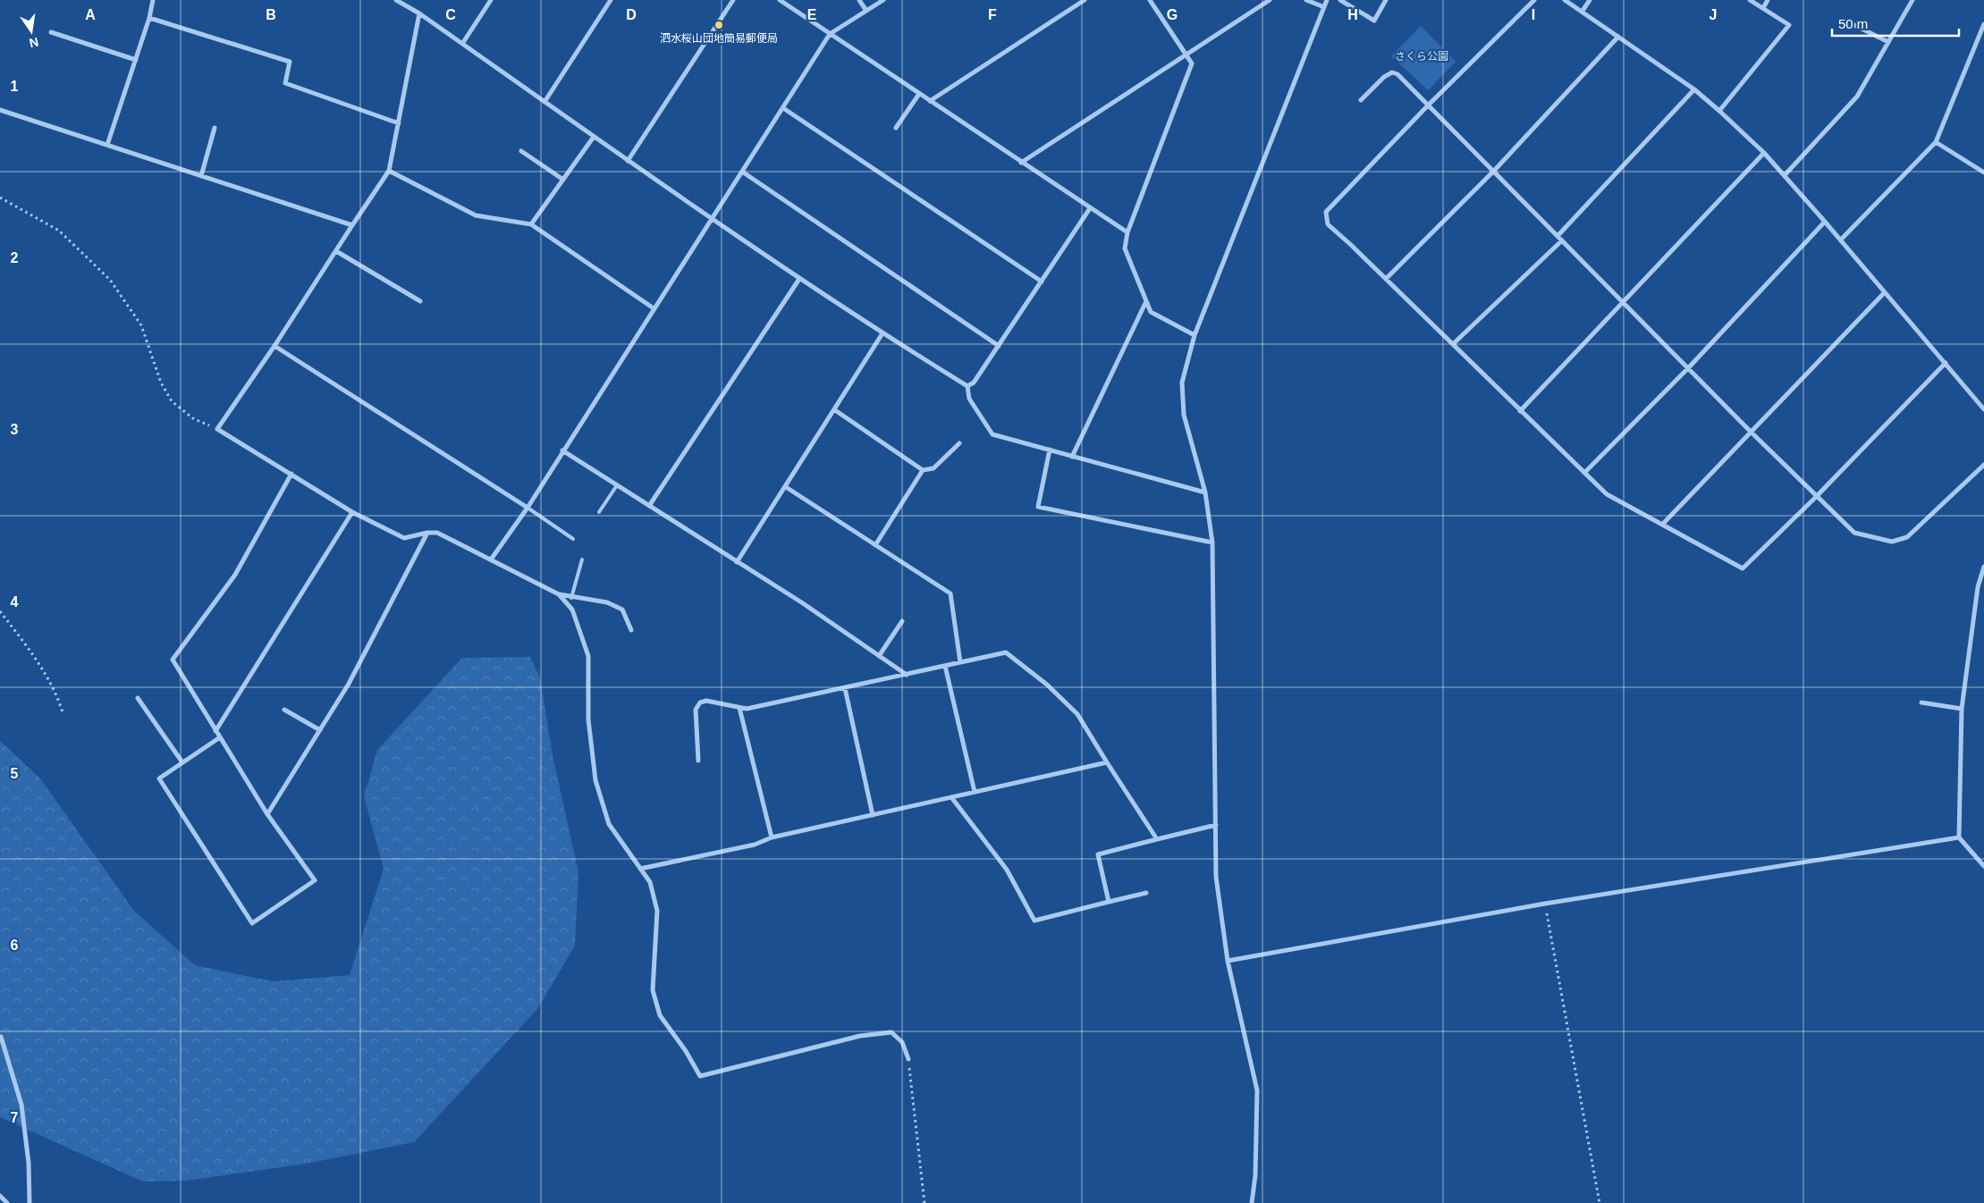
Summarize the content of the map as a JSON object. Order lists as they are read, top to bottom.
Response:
{
  "parks": ["さくら公園"],
  "places": ["泗水桜山団地簡易郵便局"],
  "scale_bar": "50 m",
  "north": "bottom",
  "grid": {
    "columns": [
      "A",
      "B",
      "C",
      "D",
      "E",
      "F",
      "G",
      "H",
      "I",
      "J"
    ],
    "rows": [
      "1",
      "2",
      "3",
      "4",
      "5",
      "6",
      "7"
    ]
  }
}
